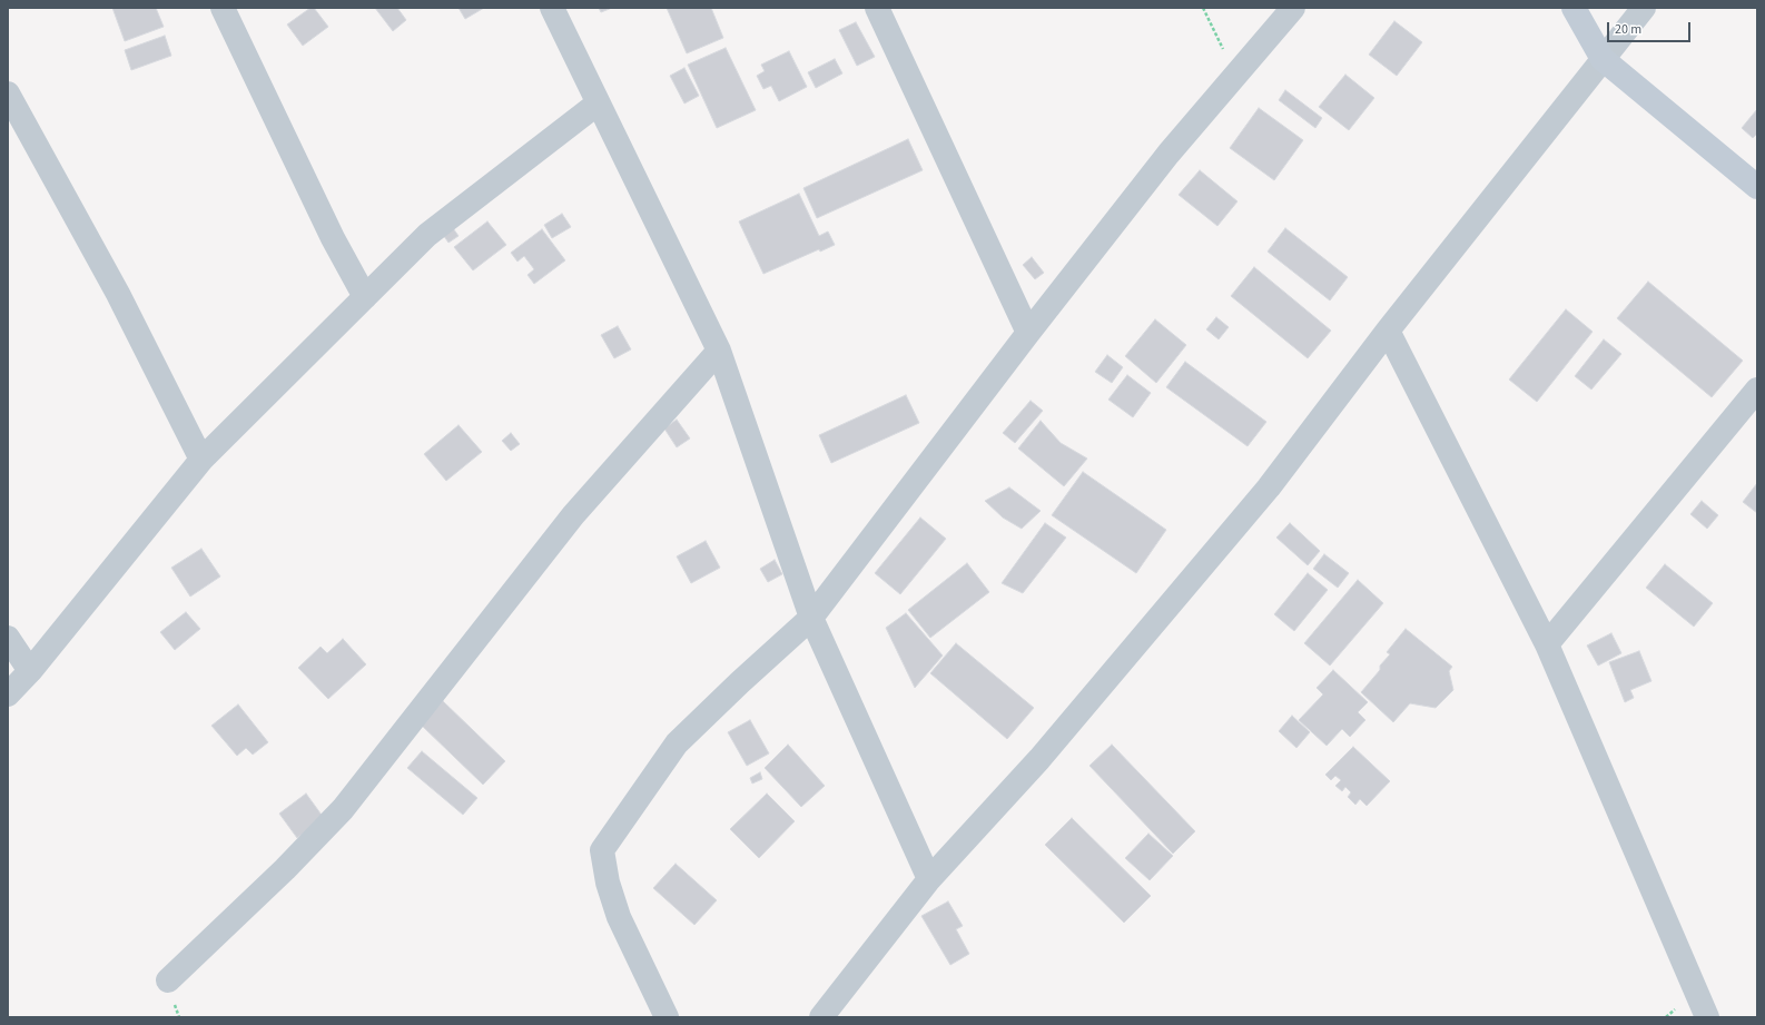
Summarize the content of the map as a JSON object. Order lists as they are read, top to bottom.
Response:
{
  "scale_bar": "20 m"
}
